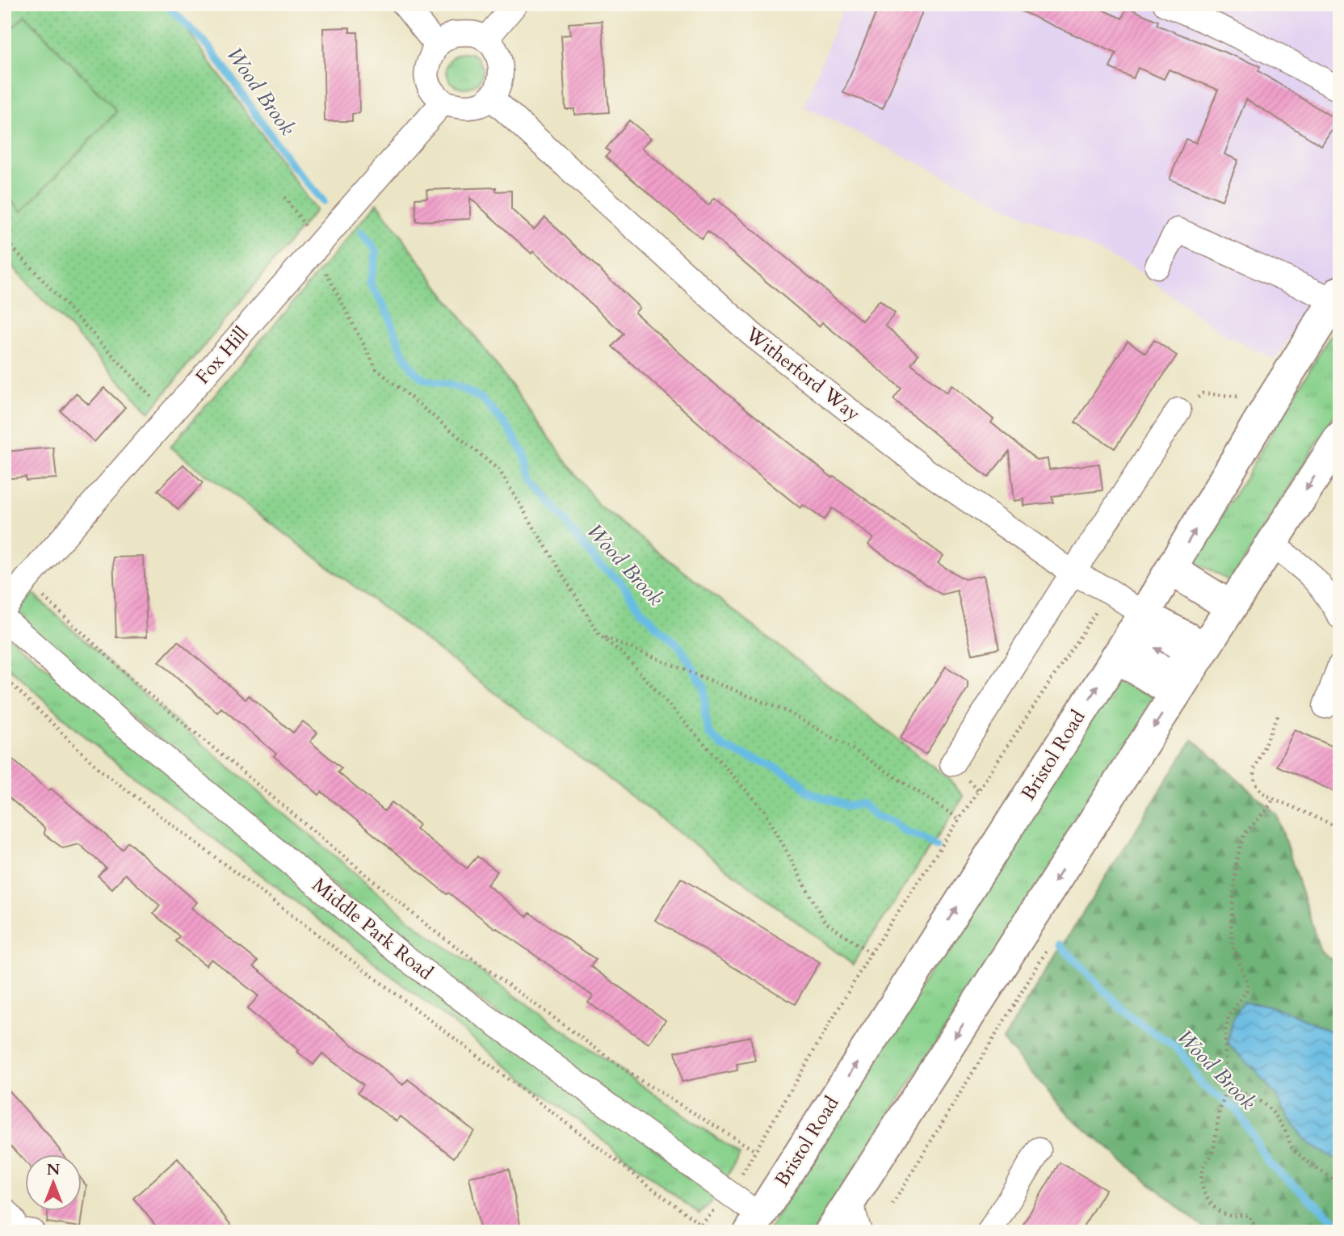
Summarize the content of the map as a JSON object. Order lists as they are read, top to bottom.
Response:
{
  "streets": {
    "highway": ["Bristol Road"],
    "street": ["Fox Hill", "Witherford Way", "Middle Park Road"]
  },
  "crossings": [
    ["Fox Hill", "Witherford Way"],
    ["Witherford Way", "Bristol Road"],
    ["Bristol Road", "Middle Park Road"]
  ],
  "water": ["Wood Brook"],
  "north": "top"
}
